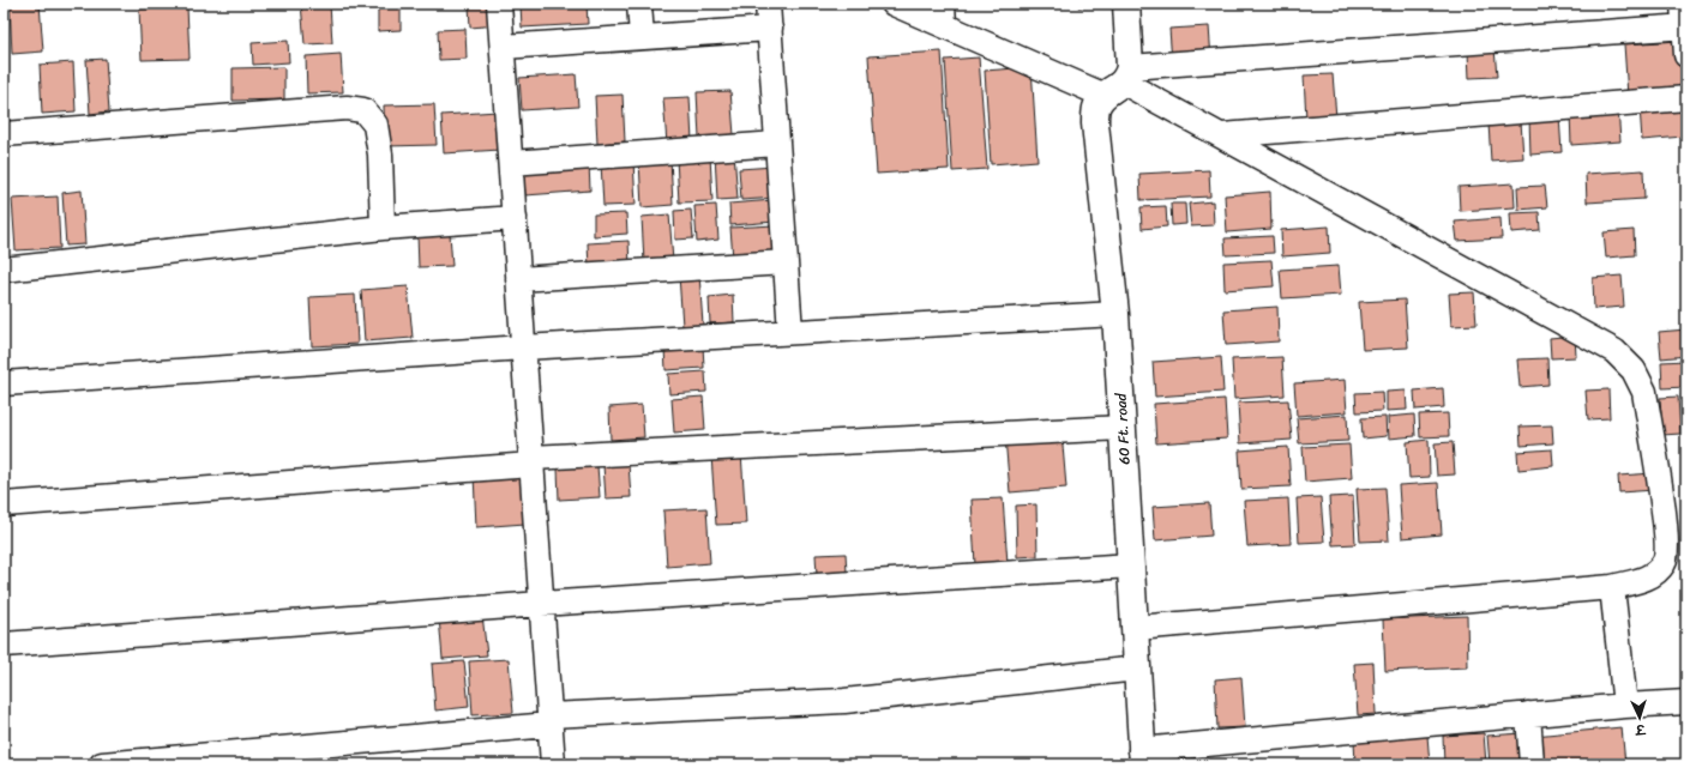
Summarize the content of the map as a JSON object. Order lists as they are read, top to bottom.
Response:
{
  "streets": {
    "street": ["60 Ft. road"]
  },
  "north": "bottom"
}
